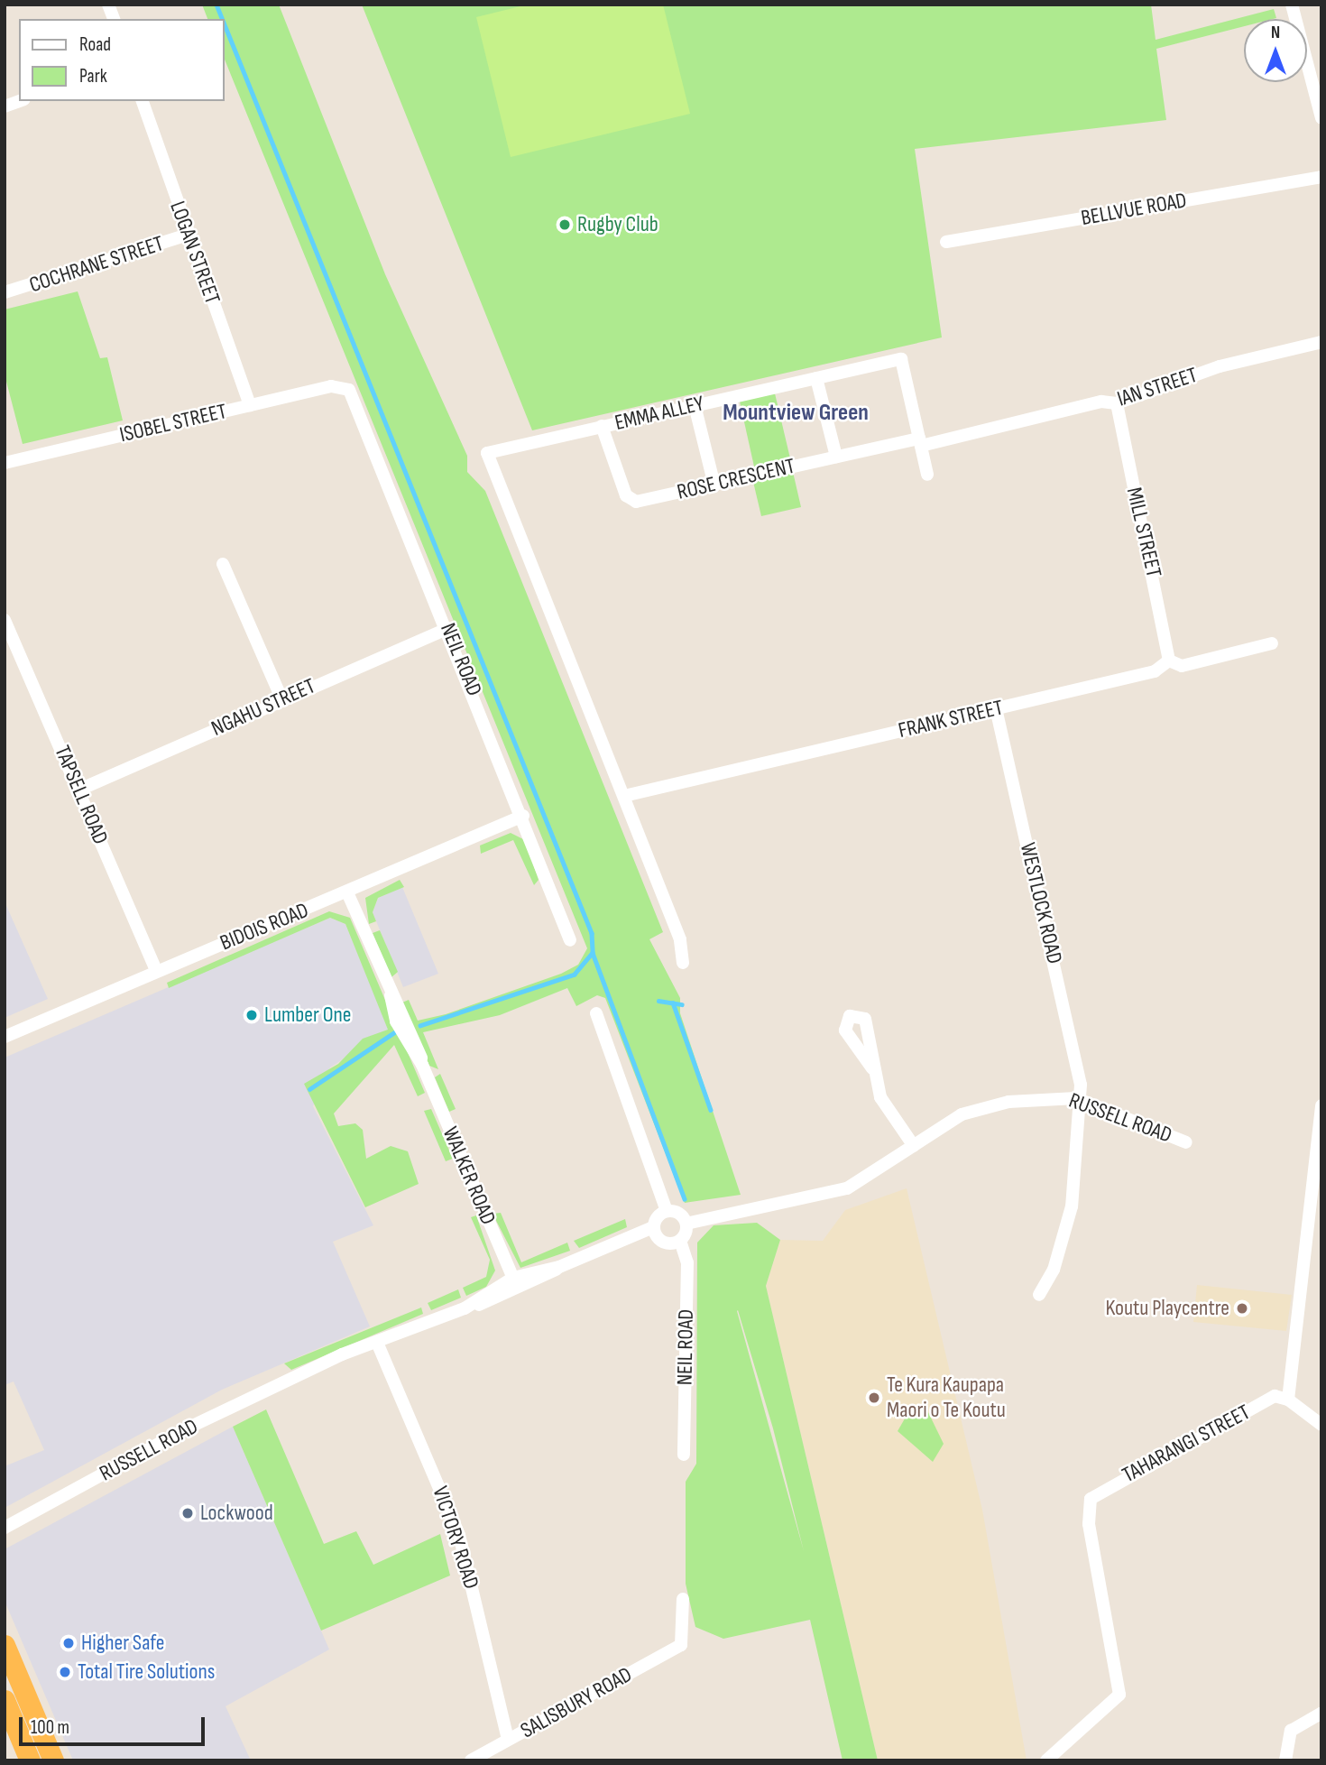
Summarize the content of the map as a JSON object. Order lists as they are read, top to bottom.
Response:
{
  "streets": {
    "street": [
      "BELLVUE ROAD",
      "LOGAN STREET",
      "COCHRANE STREET",
      "IAN STREET",
      "EMMA ALLEY",
      "ISOBEL STREET",
      "ROSE CRESCENT",
      "MILL STREET",
      "NEIL ROAD",
      "NGAHU STREET",
      "FRANK STREET",
      "TAPSELL ROAD",
      "WESTLOCK ROAD",
      "BIDOIS ROAD",
      "RUSSELL ROAD",
      "WALKER ROAD",
      "TAHARANGI STREET",
      "VICTORY ROAD",
      "SALISBURY ROAD"
    ]
  },
  "crossings": [
    ["LOGAN STREET", "COCHRANE STREET"],
    ["LOGAN STREET", "ISOBEL STREET"],
    ["IAN STREET", "EMMA ALLEY"],
    ["IAN STREET", "ROSE CRESCENT"],
    ["IAN STREET", "MILL STREET"],
    ["EMMA ALLEY", "ROSE CRESCENT"],
    ["EMMA ALLEY", "FRANK STREET"],
    ["ISOBEL STREET", "NEIL ROAD"],
    ["MILL STREET", "FRANK STREET"],
    ["NEIL ROAD", "NGAHU STREET"],
    ["NEIL ROAD", "BIDOIS ROAD"],
    ["NEIL ROAD", "RUSSELL ROAD"],
    ["NGAHU STREET", "TAPSELL ROAD"],
    ["FRANK STREET", "WESTLOCK ROAD"],
    ["TAPSELL ROAD", "BIDOIS ROAD"],
    ["WESTLOCK ROAD", "RUSSELL ROAD"],
    ["BIDOIS ROAD", "WALKER ROAD"],
    ["RUSSELL ROAD", "WALKER ROAD"],
    ["RUSSELL ROAD", "VICTORY ROAD"],
    ["VICTORY ROAD", "SALISBURY ROAD"]
  ],
  "districts": ["Mountview Green"],
  "places": [
    "Rugby Club",
    "Lumber One",
    "Koutu Playcentre",
    "Te Kura Kaupapa Maori o Te Koutu",
    "Lockwood",
    "Higher Safe",
    "Total Tire Solutions"
  ],
  "legend": ["Road", "Park"],
  "scale_bar": "100 m",
  "north": "top"
}
